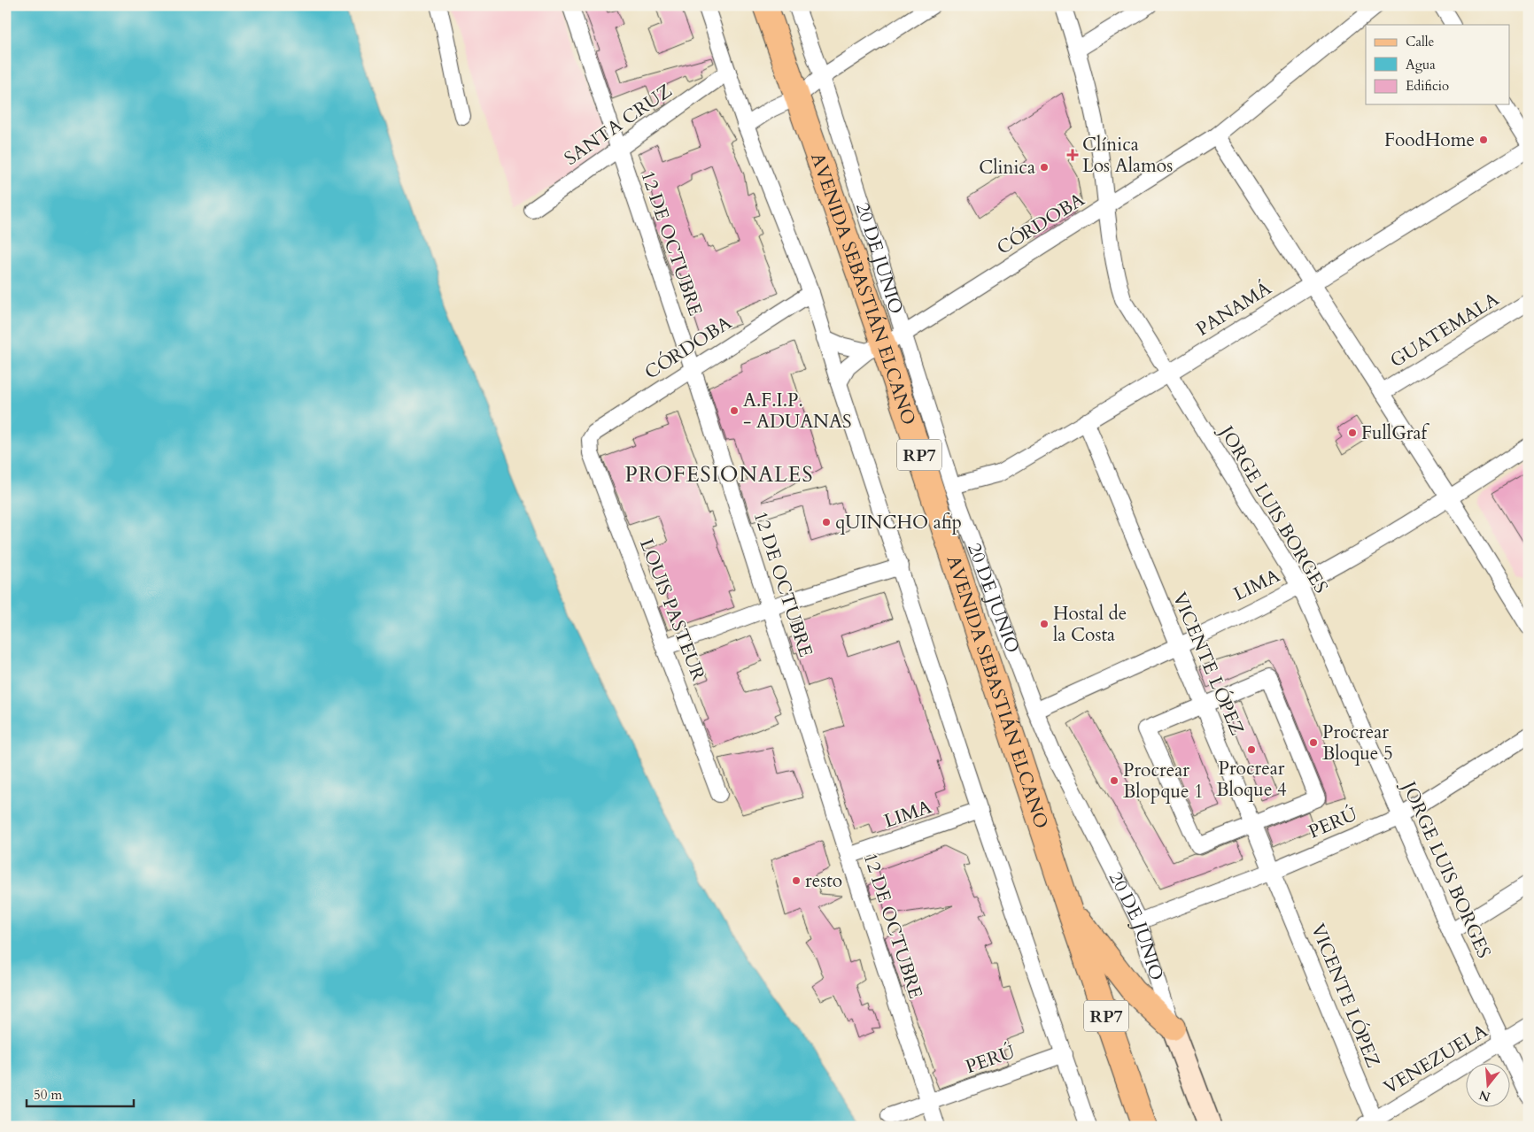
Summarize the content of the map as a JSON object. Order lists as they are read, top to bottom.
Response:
{
  "streets": {
    "main road": ["AVENIDA SEBASTIÁN ELCANO", "RP7"],
    "street": [
      "SANTA CRUZ",
      "CÓRDOBA",
      "12 DE OCTUBRE",
      "20 DE JUNIO",
      "PANAMÁ",
      "GUATEMALA",
      "JORGE LUIS BORGES",
      "LIMA",
      "LOUIS PASTEUR",
      "VICENTE LÓPEZ",
      "PERÚ",
      "VENEZUELA"
    ]
  },
  "crossings": [
    ["SANTA CRUZ", "12 DE OCTUBRE"],
    ["CÓRDOBA", "12 DE OCTUBRE"],
    ["CÓRDOBA", "20 DE JUNIO"],
    ["CÓRDOBA", "AVENIDA SEBASTIÁN ELCANO"],
    ["CÓRDOBA", "JORGE LUIS BORGES"],
    ["CÓRDOBA", "LOUIS PASTEUR"],
    ["12 DE OCTUBRE", "LIMA"],
    ["12 DE OCTUBRE", "PERÚ"],
    ["20 DE JUNIO", "AVENIDA SEBASTIÁN ELCANO"],
    ["20 DE JUNIO", "PANAMÁ"],
    ["20 DE JUNIO", "LIMA"],
    ["20 DE JUNIO", "PERÚ"],
    ["PANAMÁ", "JORGE LUIS BORGES"],
    ["PANAMÁ", "VICENTE LÓPEZ"],
    ["JORGE LUIS BORGES", "LIMA"],
    ["JORGE LUIS BORGES", "PERÚ"],
    ["JORGE LUIS BORGES", "VENEZUELA"],
    ["LIMA", "VICENTE LÓPEZ"],
    ["VICENTE LÓPEZ", "PERÚ"],
    ["VICENTE LÓPEZ", "VENEZUELA"]
  ],
  "districts": ["PROFESIONALES"],
  "places": {
    "other": [
      "FoodHome",
      "Clinica",
      "A.F.I.P. - ADUANAS",
      "FullGraf",
      "qUINCHO afip",
      "Hostal de la Costa",
      "Procrear Bloque 5",
      "Procrear Bloque 4",
      "Procrear Blopque 1",
      "resto"
    ],
    "health": ["Clínica Los Alamos"]
  },
  "legend": ["Calle", "Agua", "Edificio"],
  "scale_bar": "50 m",
  "north": "bottom"
}
